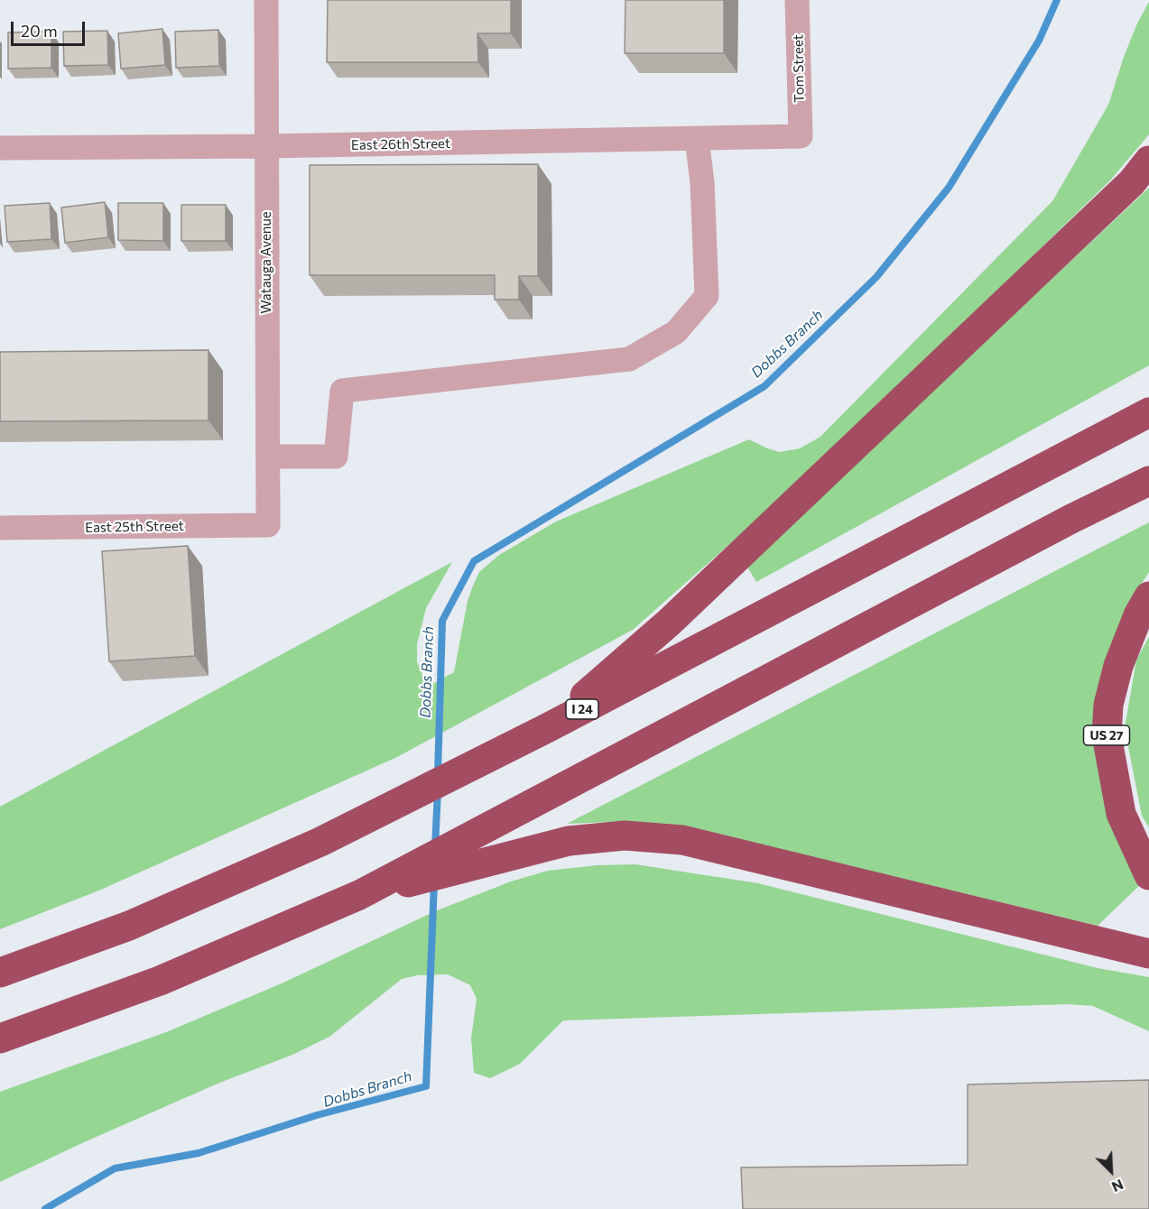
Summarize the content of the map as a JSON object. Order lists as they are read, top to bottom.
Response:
{
  "streets": {
    "highway": ["I 24", "US 27"],
    "street": [
      "Tom Street",
      "East 26th Street",
      "Watauga Avenue",
      "East 25th Street"
    ]
  },
  "crossings": [
    ["Tom Street", "East 26th Street"],
    ["East 26th Street", "Watauga Avenue"],
    ["Watauga Avenue", "East 25th Street"]
  ],
  "water": ["Dobbs Branch"],
  "scale_bar": "20 m",
  "north": "bottom right"
}
